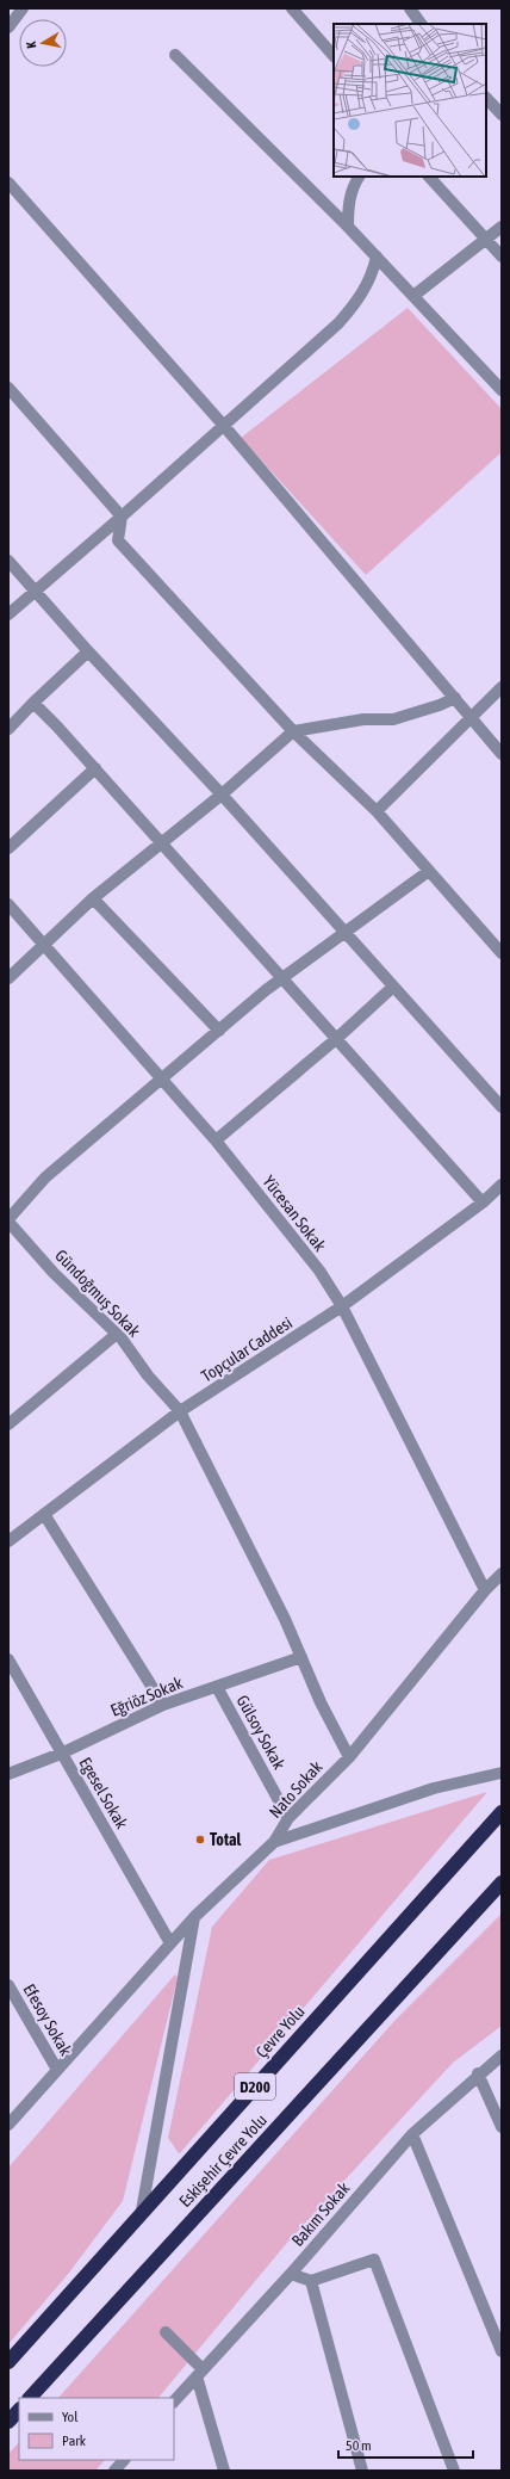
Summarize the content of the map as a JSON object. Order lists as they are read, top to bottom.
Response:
{
  "streets": {
    "highway": ["Çevre Yolu", "D200", "Eskişehir Çevre Yolu"],
    "street": [
      "Yücesan Sokak",
      "Gündoğmuş Sokak",
      "Topçular Caddesi",
      "Eğriöz Sokak",
      "Gülsoy Sokak",
      "Nato Sokak",
      "Egesel Sokak",
      "Efesoy Sokak",
      "Bakım Sokak"
    ]
  },
  "crossings": [
    ["Yücesan Sokak", "Topçular Caddesi"],
    ["Yücesan Sokak", "Nato Sokak"],
    ["Gündoğmuş Sokak", "Topçular Caddesi"],
    ["Gündoğmuş Sokak", "Eğriöz Sokak"],
    ["Gündoğmuş Sokak", "Nato Sokak"],
    ["Eğriöz Sokak", "Gülsoy Sokak"],
    ["Eğriöz Sokak", "Egesel Sokak"],
    ["Gülsoy Sokak", "Nato Sokak"],
    ["Nato Sokak", "Egesel Sokak"],
    ["Nato Sokak", "Efesoy Sokak"]
  ],
  "places": ["Total"],
  "legend": ["Yol", "Park"],
  "scale_bar": "50 m",
  "north": "left"
}
